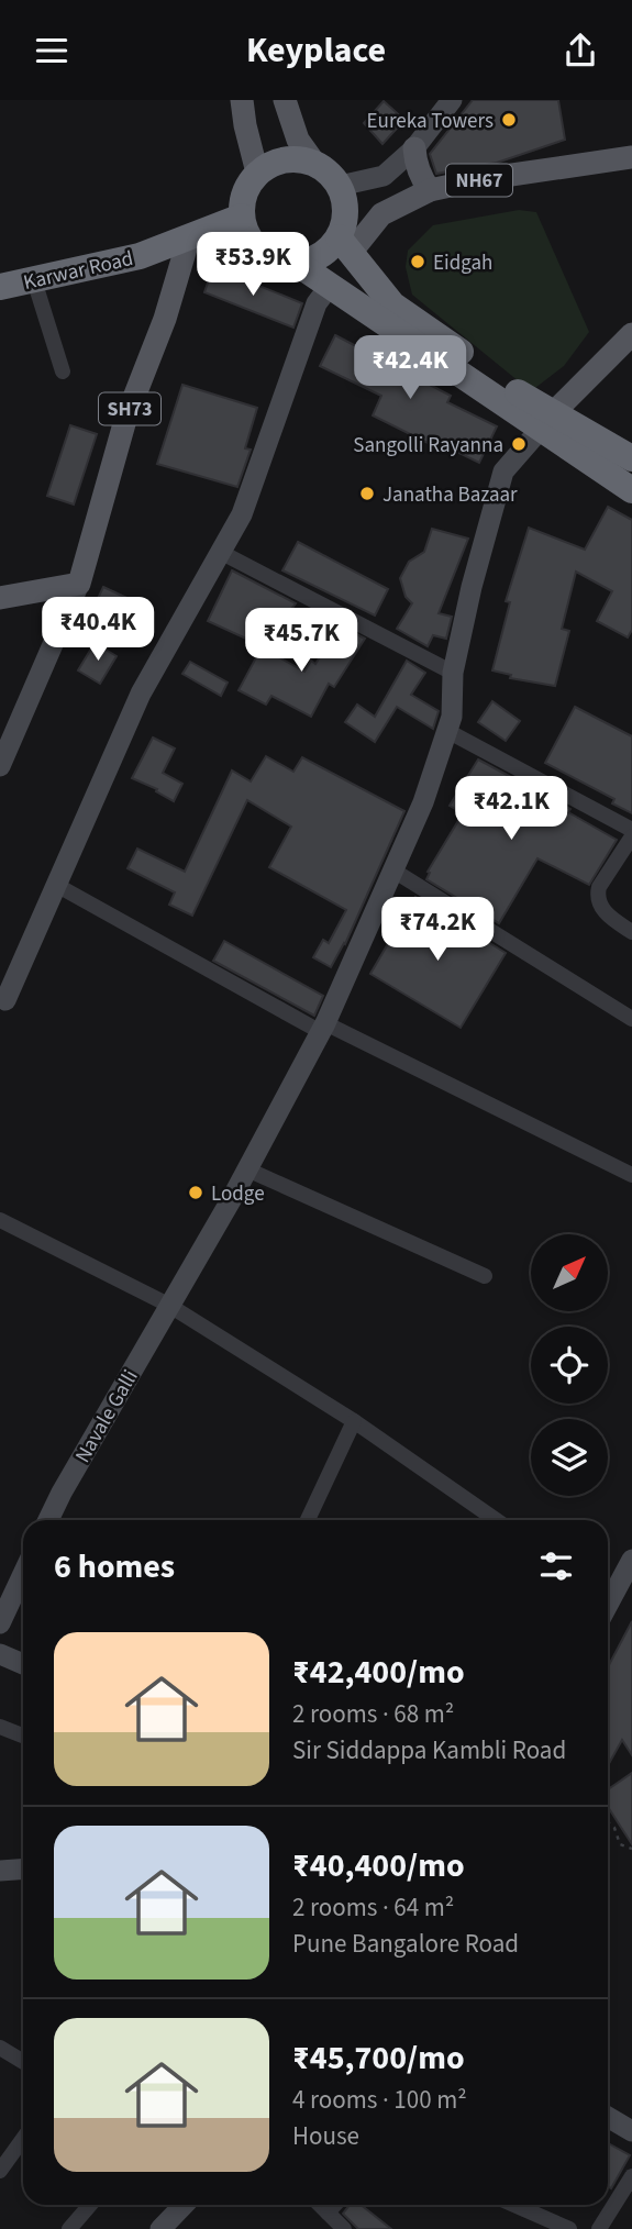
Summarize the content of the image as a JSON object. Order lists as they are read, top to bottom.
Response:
{
  "streets": {
    "highway": ["NH67", "Karwar Road"],
    "main road": ["SH73"],
    "street": ["Navale Galli"]
  },
  "crossings": [
    ["NH67", "Karwar Road"],
    ["Karwar Road", "SH73"]
  ],
  "places": [
    "Eureka Towers",
    "Eidgah",
    "Sangolli Rayanna",
    "Janatha Bazaar",
    "Lodge"
  ],
  "north": "top right",
  "page": {
    "header": "Keyplace",
    "price": [
      "₹53.9K",
      "₹42.4K",
      "₹40.4K",
      "₹45.7K",
      "₹42.1K",
      "₹74.2K"
    ],
    "heading": "6 homes",
    "list": [
      {
        "name": "₹42,400/mo",
        "note": "2 rooms · 68 m² · Sir Siddappa Kambli Road"
      },
      {
        "name": "₹40,400/mo",
        "note": "2 rooms · 64 m² · Pune Bangalore Road"
      },
      {
        "name": "₹45,700/mo",
        "note": "4 rooms · 100 m² · House"
      }
    ]
  }
}
